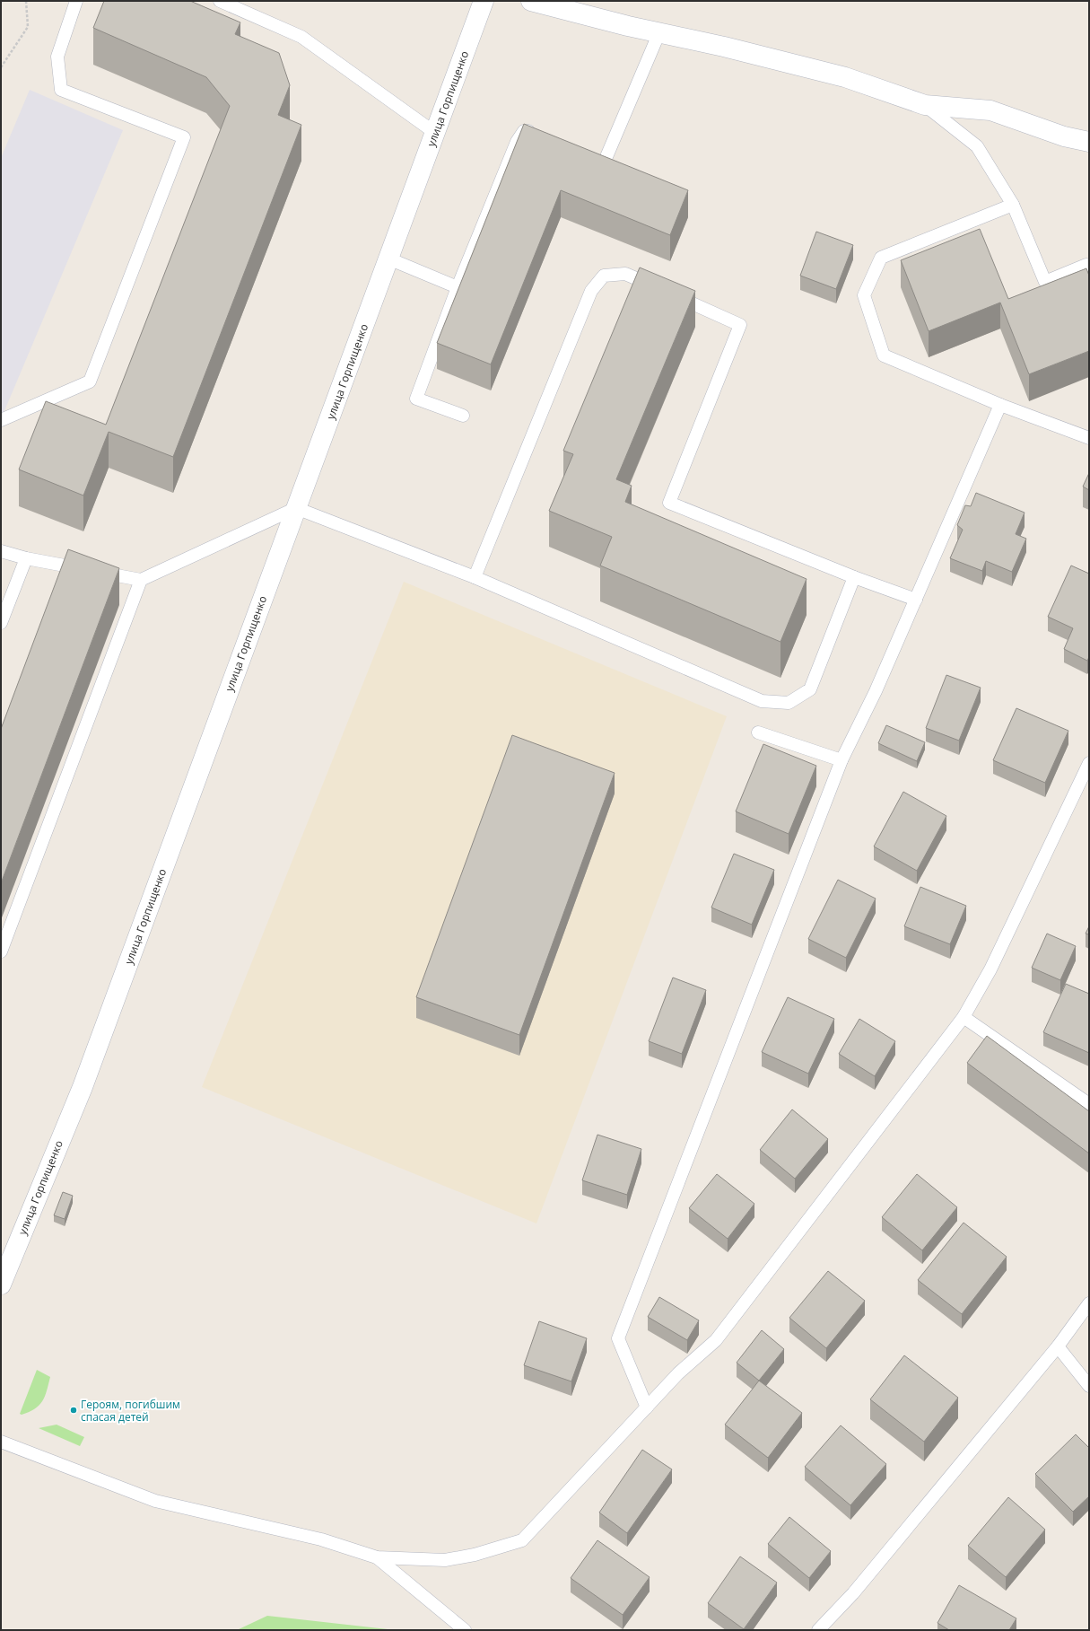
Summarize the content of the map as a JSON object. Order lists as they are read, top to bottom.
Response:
{
  "streets": {
    "main road": ["улица Горпищенко"]
  },
  "places": ["Героям, погибшим спасая детей"]
}
